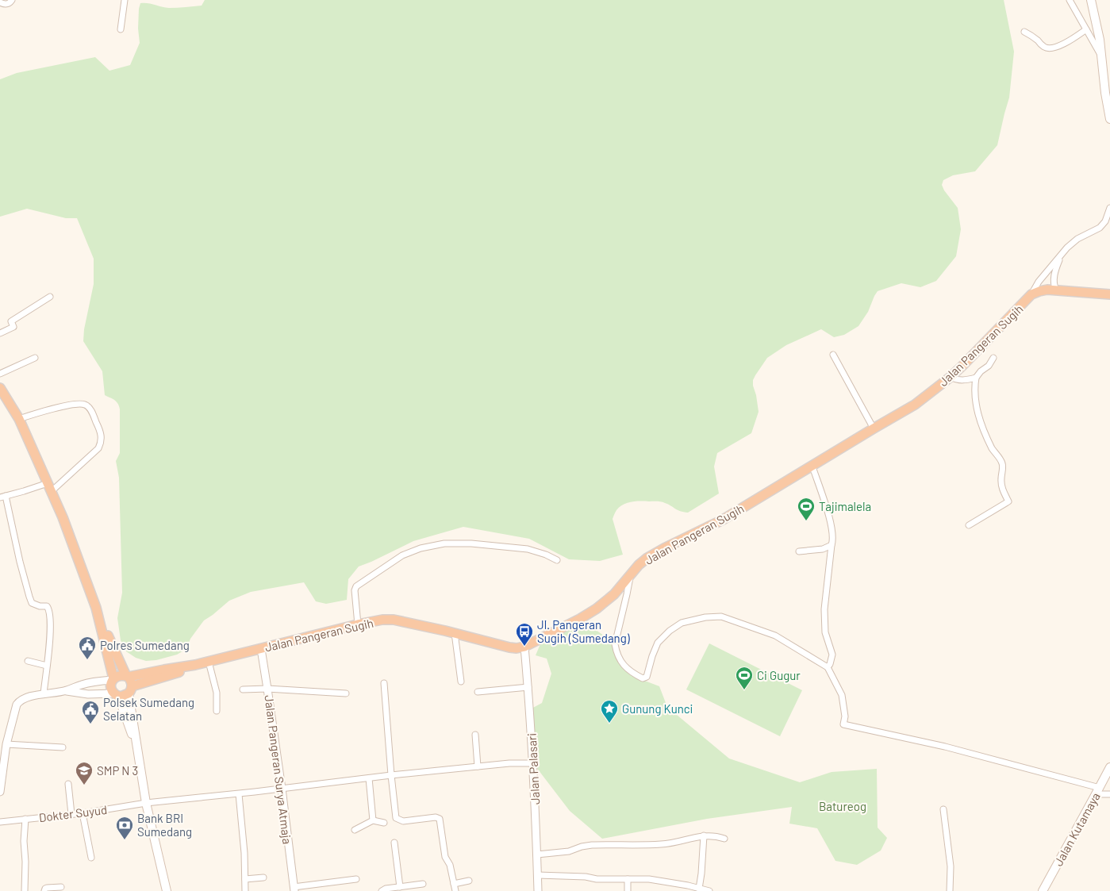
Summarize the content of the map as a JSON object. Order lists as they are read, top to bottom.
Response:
{
  "streets": {
    "highway": ["Jalan Pangeran Sugih"],
    "main road": ["Jalan Kutamaya"],
    "street": ["Jalan Palasari", "Jalan Pangeran Surya Atmaja", "Dokter Suyud"]
  },
  "crossings": [
    ["Jalan Pangeran Sugih", "Jalan Palasari"],
    ["Jalan Pangeran Sugih", "Jalan Pangeran Surya Atmaja"],
    ["Jalan Palasari", "Dokter Suyud"],
    ["Jalan Pangeran Surya Atmaja", "Dokter Suyud"]
  ],
  "parks": ["Batureog"],
  "places": {
    "sports": ["Tajimalela", "Ci Gugur"],
    "bus stop": ["Jl. Pangeran Sugih (Sumedang)"],
    "public building": ["Polres Sumedang", "Polsek Sumedang Selatan"],
    "place": ["Gunung Kunci"],
    "school or university": ["SMP N 3"],
    "bank": ["Bank BRI Sumedang"]
  }
}
